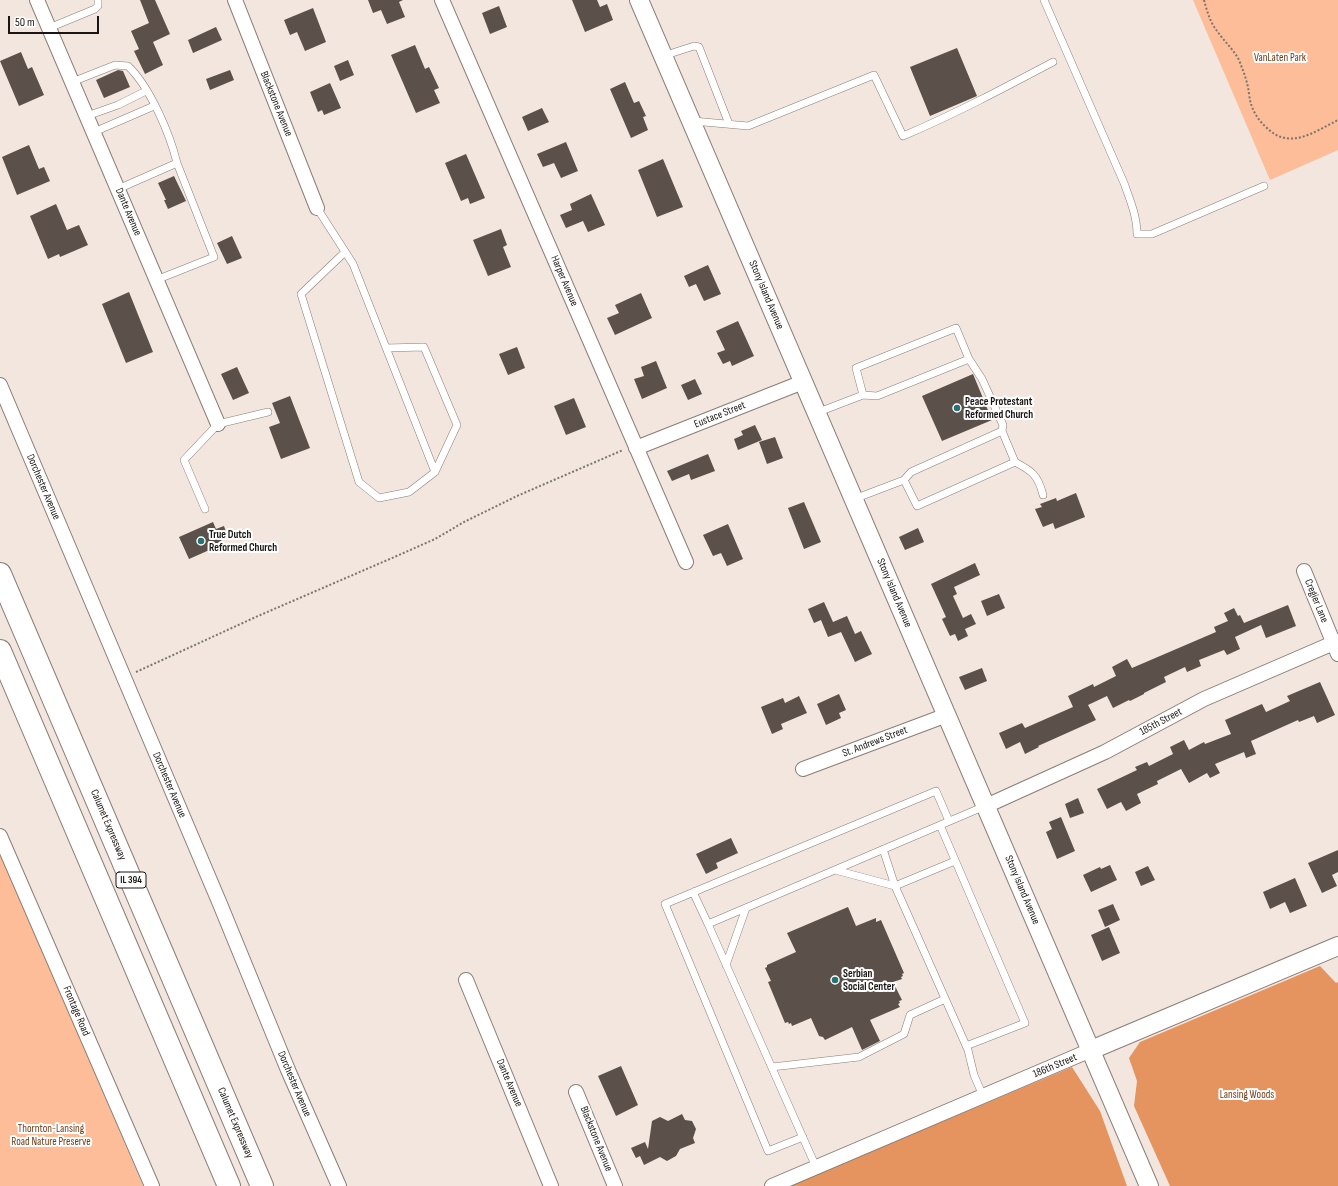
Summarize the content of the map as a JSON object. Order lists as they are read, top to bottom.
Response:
{
  "streets": {
    "highway": ["Calumet Expressway", "IL 394"],
    "street": [
      "Blackstone Avenue",
      "Dante Avenue",
      "Harper Avenue",
      "Stony Island Avenue",
      "Eustace Street",
      "Dorchester Avenue",
      "Cregier Lane",
      "185th Street",
      "St. Andrews Street",
      "Frontage Road",
      "186th Street"
    ]
  },
  "crossings": [
    ["Harper Avenue", "Eustace Street"],
    ["Stony Island Avenue", "Eustace Street"],
    ["Stony Island Avenue", "185th Street"],
    ["Stony Island Avenue", "St. Andrews Street"],
    ["Stony Island Avenue", "186th Street"],
    ["Cregier Lane", "185th Street"]
  ],
  "parks": ["VanLaten Park", "Lansing Woods", "Thornton-Lansing Road Nature Preserve"],
  "places": ["Peace Protestant Reformed Church", "True Dutch Reformed Church", "Serbian Social Center"],
  "scale_bar": "50 m"
}
